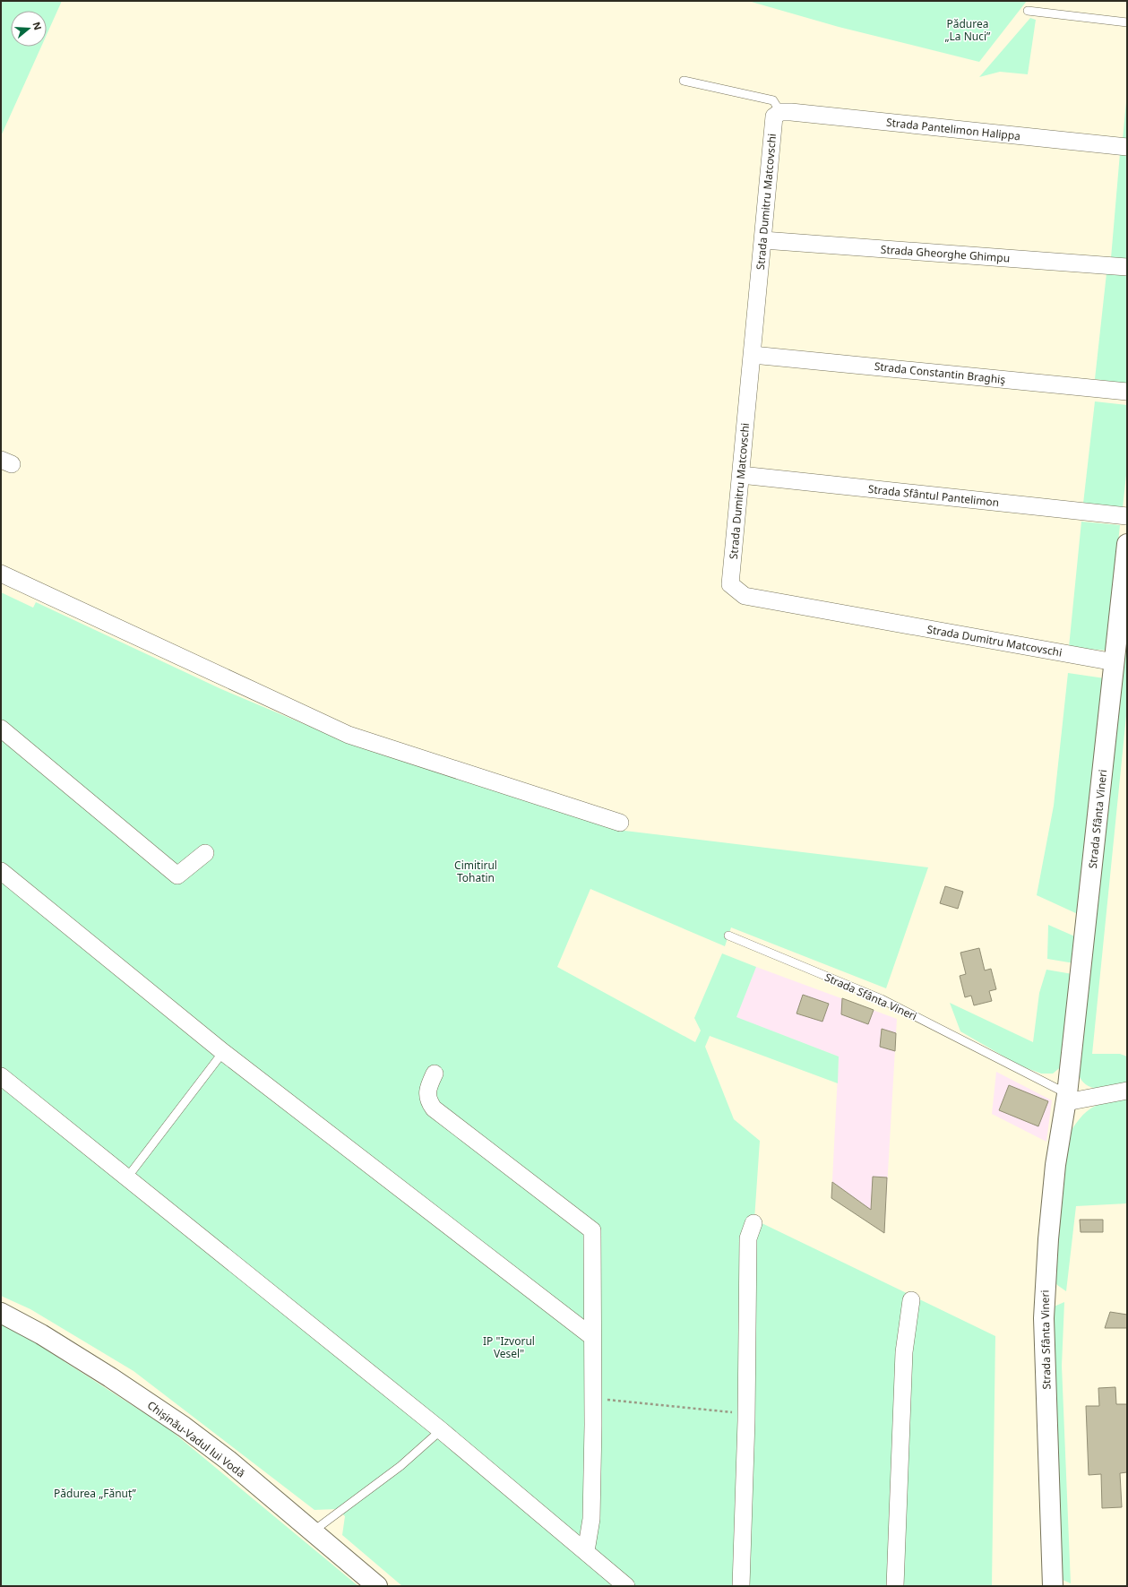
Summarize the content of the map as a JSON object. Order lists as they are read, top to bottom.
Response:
{
  "streets": {
    "street": [
      "Strada Pantelimon Halippa",
      "Strada Dumitru Matcovschi",
      "Strada Gheorghe Ghimpu",
      "Strada Constantin Braghiş",
      "Strada Sfântul Pantelimon",
      "Strada Sfânta Vineri",
      "Chișinău-Vadul lui Vodă"
    ]
  },
  "crossings": [
    ["Strada Pantelimon Halippa", "Strada Dumitru Matcovschi"],
    ["Strada Dumitru Matcovschi", "Strada Gheorghe Ghimpu"],
    ["Strada Dumitru Matcovschi", "Strada Constantin Braghiş"],
    ["Strada Dumitru Matcovschi", "Strada Sfântul Pantelimon"],
    ["Strada Dumitru Matcovschi", "Strada Sfânta Vineri"]
  ],
  "parks": [
    "Pădurea „La Nuci”",
    "Cimitirul Tohatin",
    "IP \"Izvorul Vesel\"",
    "Pădurea „Fănuț”"
  ],
  "north": "right"
}
